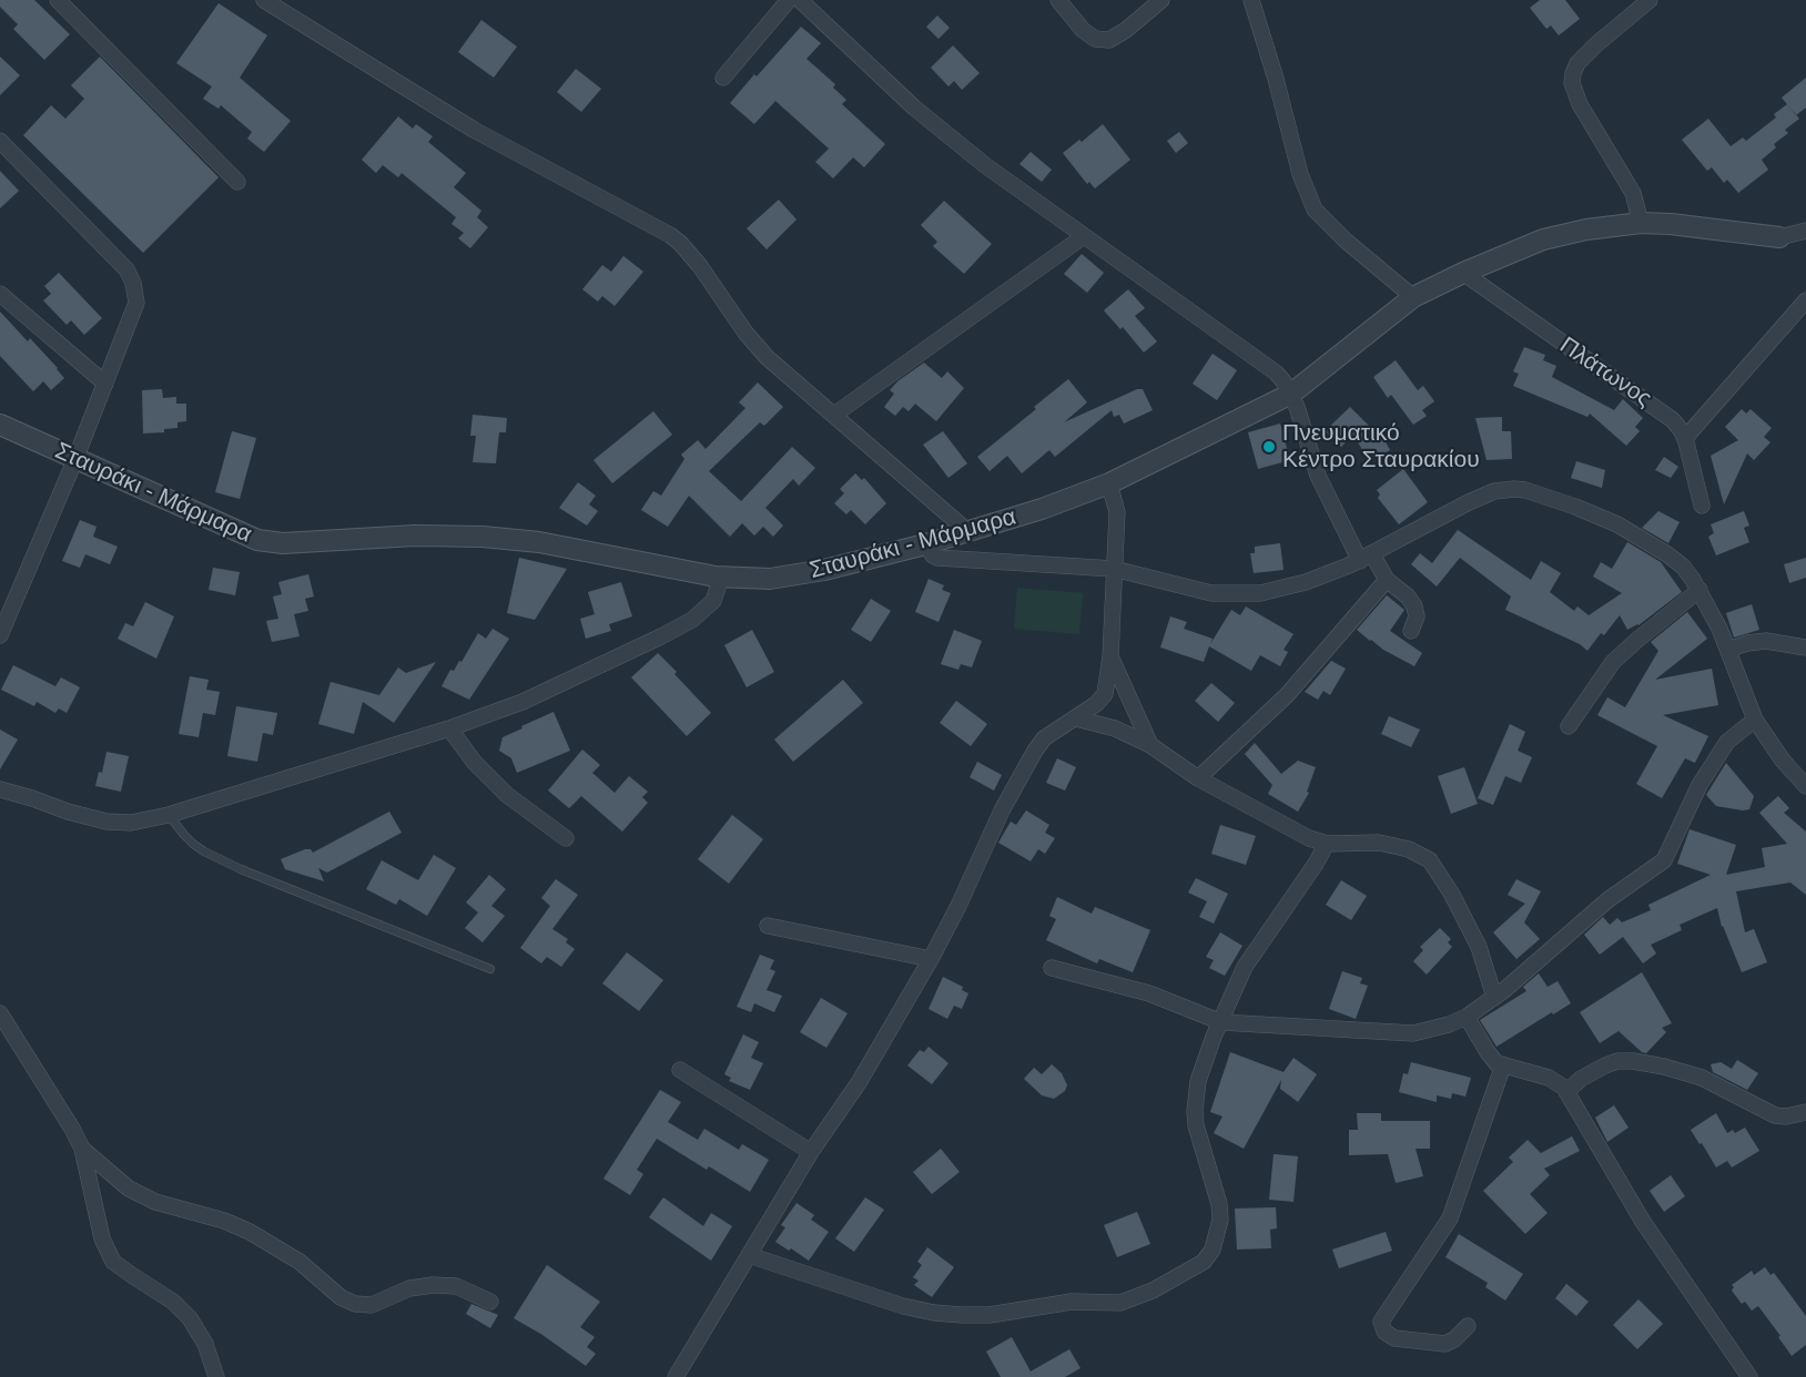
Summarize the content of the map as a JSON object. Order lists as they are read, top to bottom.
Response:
{
  "streets": {
    "street": ["Πλάτωνος", "Σταυράκι - Μάρμαρα"]
  },
  "crossings": [
    ["Πλάτωνος", "Σταυράκι - Μάρμαρα"]
  ],
  "places": ["Πνευματικό Κέντρο Σταυρακίου"]
}
